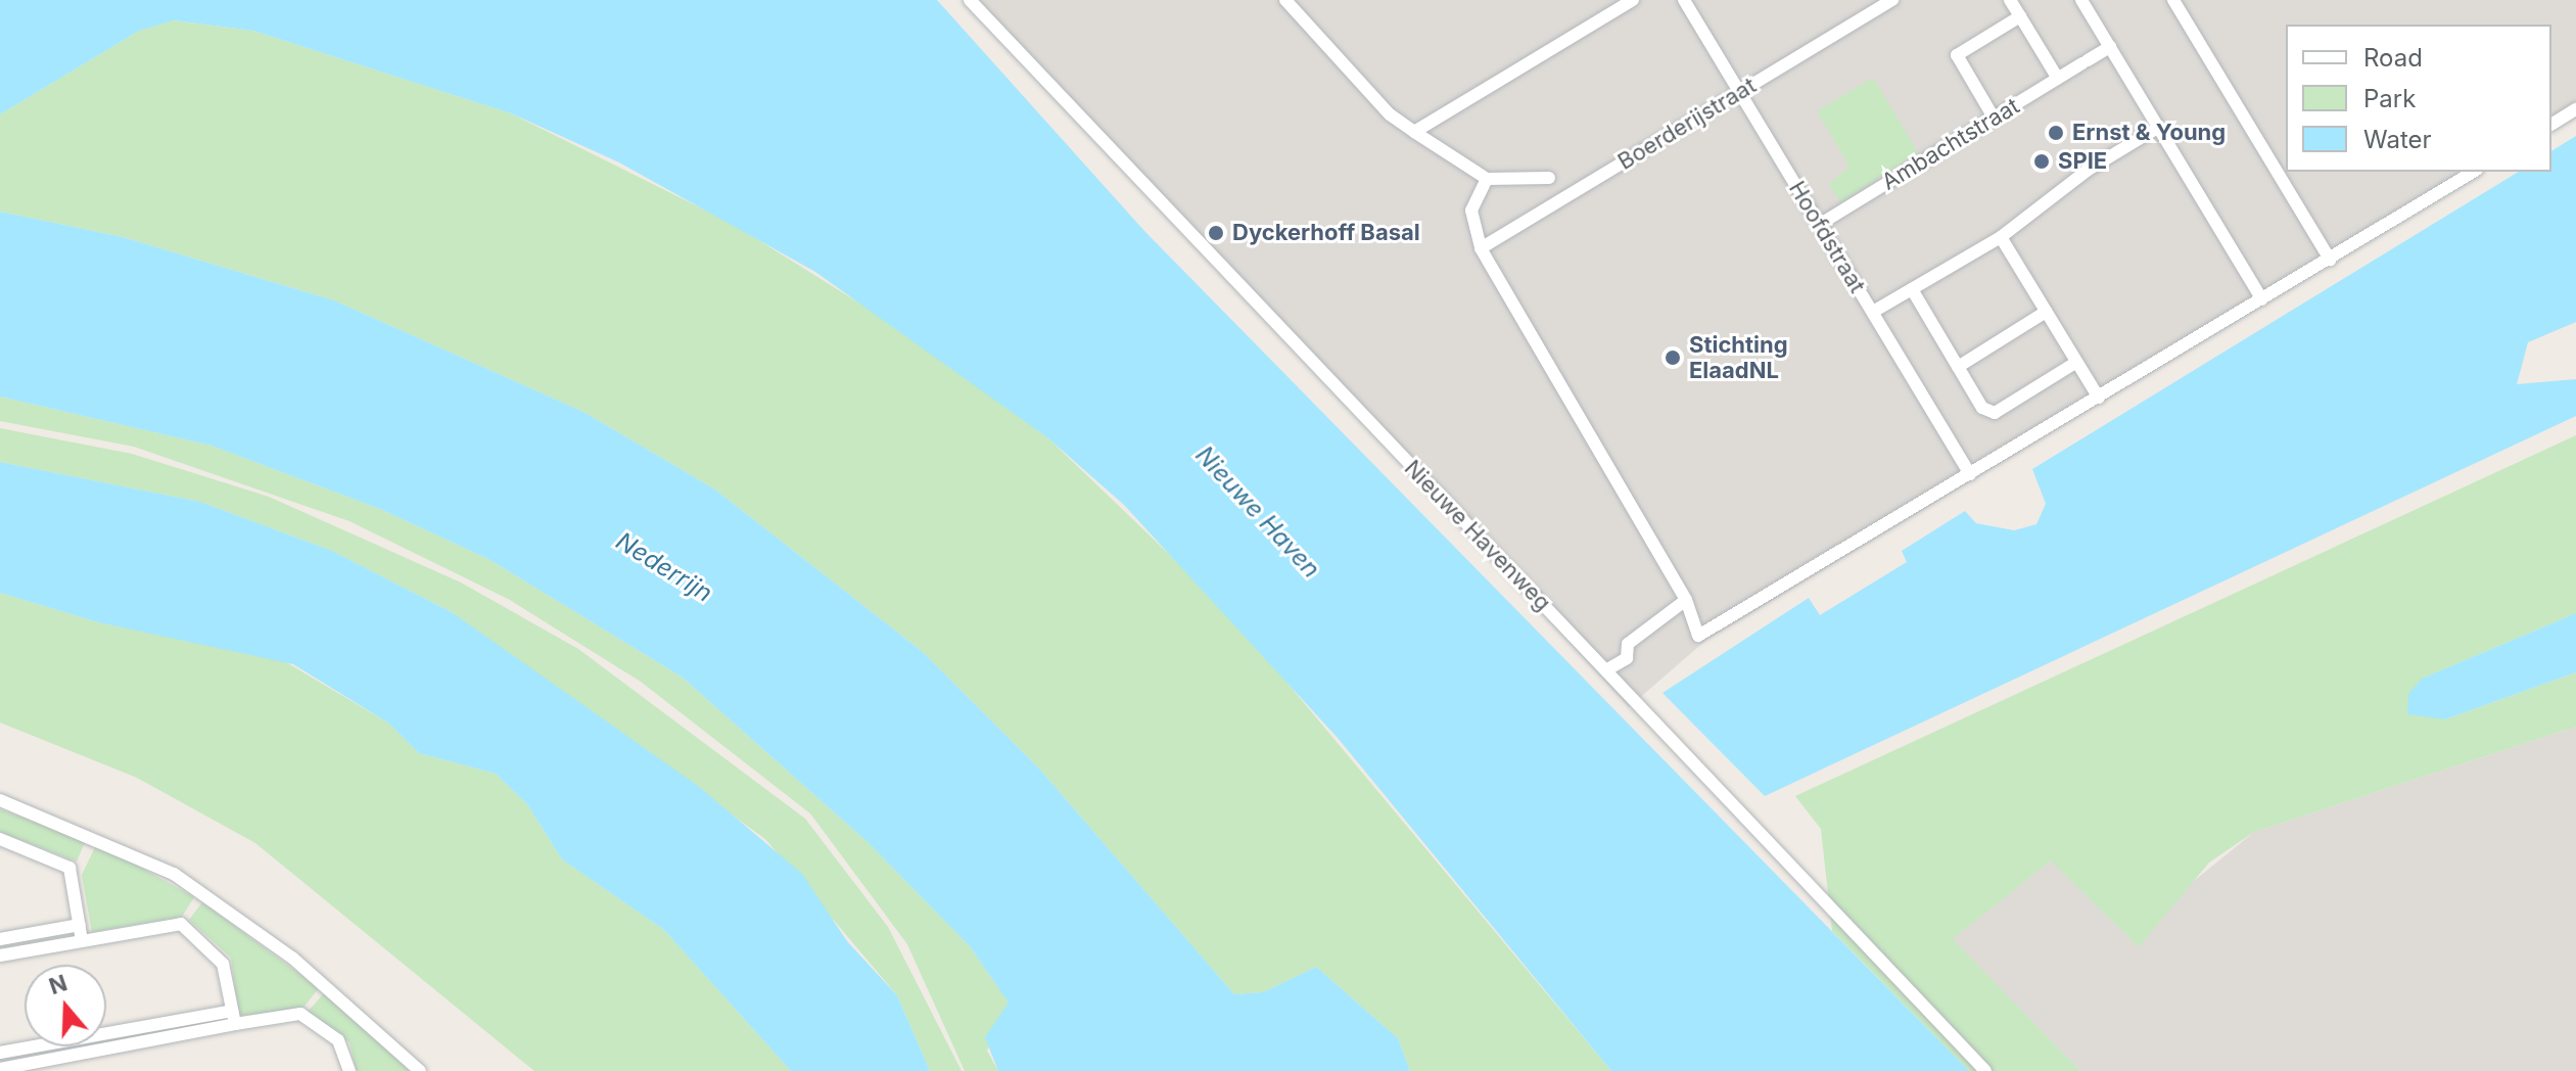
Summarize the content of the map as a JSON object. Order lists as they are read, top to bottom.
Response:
{
  "streets": {
    "street": [
      "Boerderijstraat",
      "Ambachtstraat",
      "Hoofdstraat",
      "Nieuwe Havenweg"
    ]
  },
  "crossings": [
    ["Boerderijstraat", "Hoofdstraat"],
    ["Ambachtstraat", "Hoofdstraat"]
  ],
  "water": ["Nieuwe Haven", "Nederrijn"],
  "places": [
    "Ernst & Young",
    "SPIE",
    "Dyckerhoff Basal",
    "Stichting ElaadNL"
  ],
  "legend": ["Road", "Park", "Water"],
  "north": "top"
}
